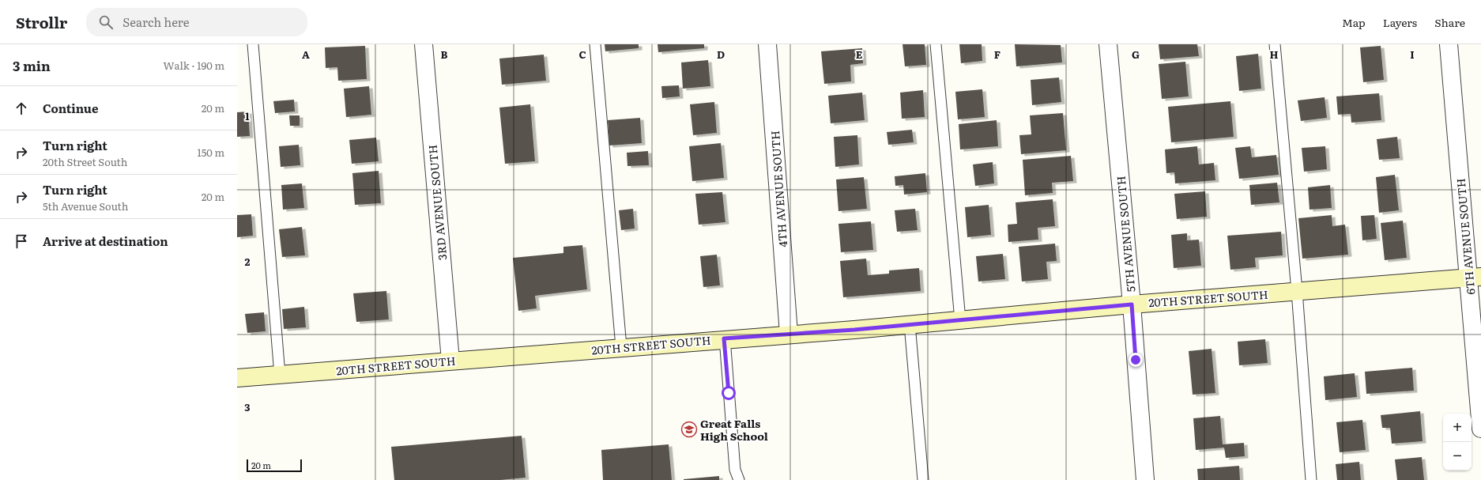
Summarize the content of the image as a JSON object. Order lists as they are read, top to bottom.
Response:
{
  "streets": {
    "street": [
      "4TH AVENUE SOUTH",
      "3RD AVENUE SOUTH",
      "5TH AVENUE SOUTH",
      "6TH AVENUE SOUTH",
      "20TH STREET SOUTH"
    ]
  },
  "crossings": [
    ["4TH AVENUE SOUTH", "20TH STREET SOUTH"],
    ["3RD AVENUE SOUTH", "20TH STREET SOUTH"],
    ["5TH AVENUE SOUTH", "20TH STREET SOUTH"],
    ["6TH AVENUE SOUTH", "20TH STREET SOUTH"]
  ],
  "places": {
    "school or university": ["Great Falls High School"]
  },
  "scale_bar": "20 m",
  "page": {
    "header": "Strollr",
    "search": "Search here",
    "nav": ["Map", "Layers", "Share"],
    "heading": ["3 min", "Walk · 190 m"],
    "list": [
      ["Continue", "20 m"],
      ["Turn right", "20th Street South", "150 m"],
      ["Turn right", "5th Avenue South", "20 m"],
      "Arrive at destination"
    ],
    "map_buttons": ["+", "−"],
    "scale": "20 m"
  },
  "grid": {
    "columns": [
      "A",
      "B",
      "C",
      "D",
      "E",
      "F",
      "G",
      "H",
      "I"
    ],
    "rows": ["1", "2", "3"]
  }
}
